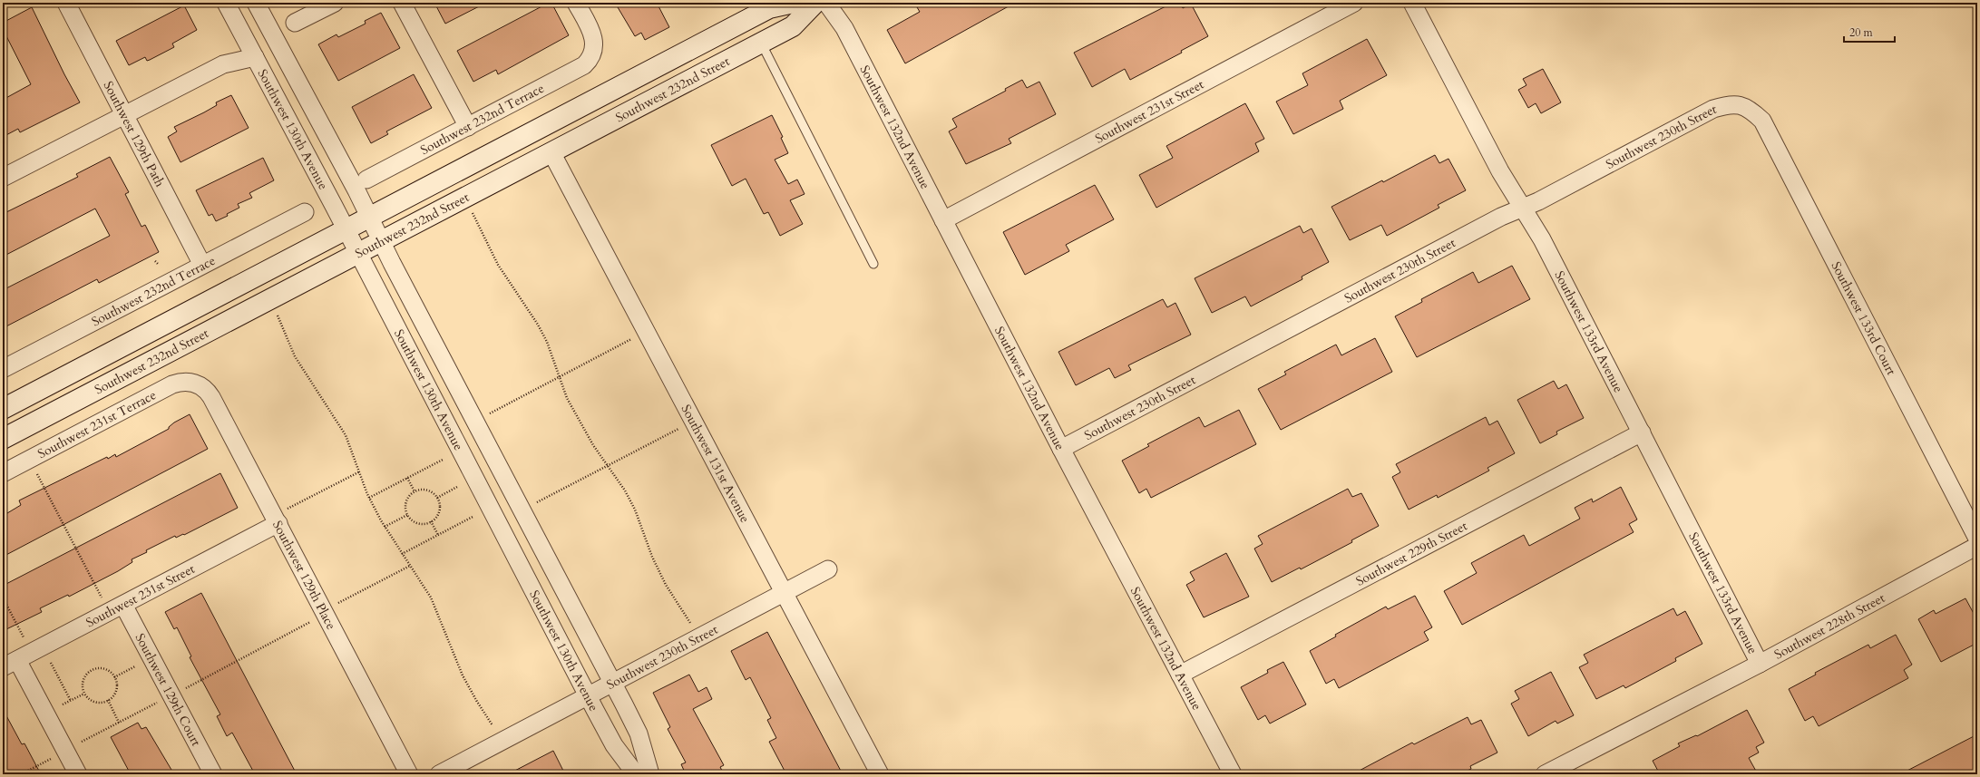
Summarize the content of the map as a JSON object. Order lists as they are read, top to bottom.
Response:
{
  "streets": {
    "street": [
      "Southwest 232nd Street",
      "Southwest 231st Street",
      "Southwest 232nd Terrace",
      "Southwest 132nd Avenue",
      "Southwest 130th Avenue",
      "Southwest 129th Path",
      "Southwest 230th Street",
      "Southwest 133rd Court",
      "Southwest 133rd Avenue",
      "Southwest 231st Terrace",
      "Southwest 131st Avenue",
      "Southwest 229th Street",
      "Southwest 129th Place",
      "Southwest 228th Street",
      "Southwest 129th Court"
    ]
  },
  "crossings": [
    ["Southwest 232nd Street", "Southwest 130th Avenue"],
    ["Southwest 232nd Street", "Southwest 131st Avenue"],
    ["Southwest 231st Street", "Southwest 132nd Avenue"],
    ["Southwest 231st Street", "Southwest 129th Place"],
    ["Southwest 231st Street", "Southwest 129th Court"],
    ["Southwest 232nd Terrace", "Southwest 129th Path"],
    ["Southwest 132nd Avenue", "Southwest 230th Street"],
    ["Southwest 132nd Avenue", "Southwest 229th Street"],
    ["Southwest 130th Avenue", "Southwest 230th Street"],
    ["Southwest 230th Street", "Southwest 133rd Court"],
    ["Southwest 230th Street", "Southwest 133rd Avenue"],
    ["Southwest 230th Street", "Southwest 131st Avenue"],
    ["Southwest 133rd Avenue", "Southwest 229th Street"],
    ["Southwest 133rd Avenue", "Southwest 228th Street"],
    ["Southwest 231st Terrace", "Southwest 129th Place"]
  ],
  "scale_bar": "20 m"
}
